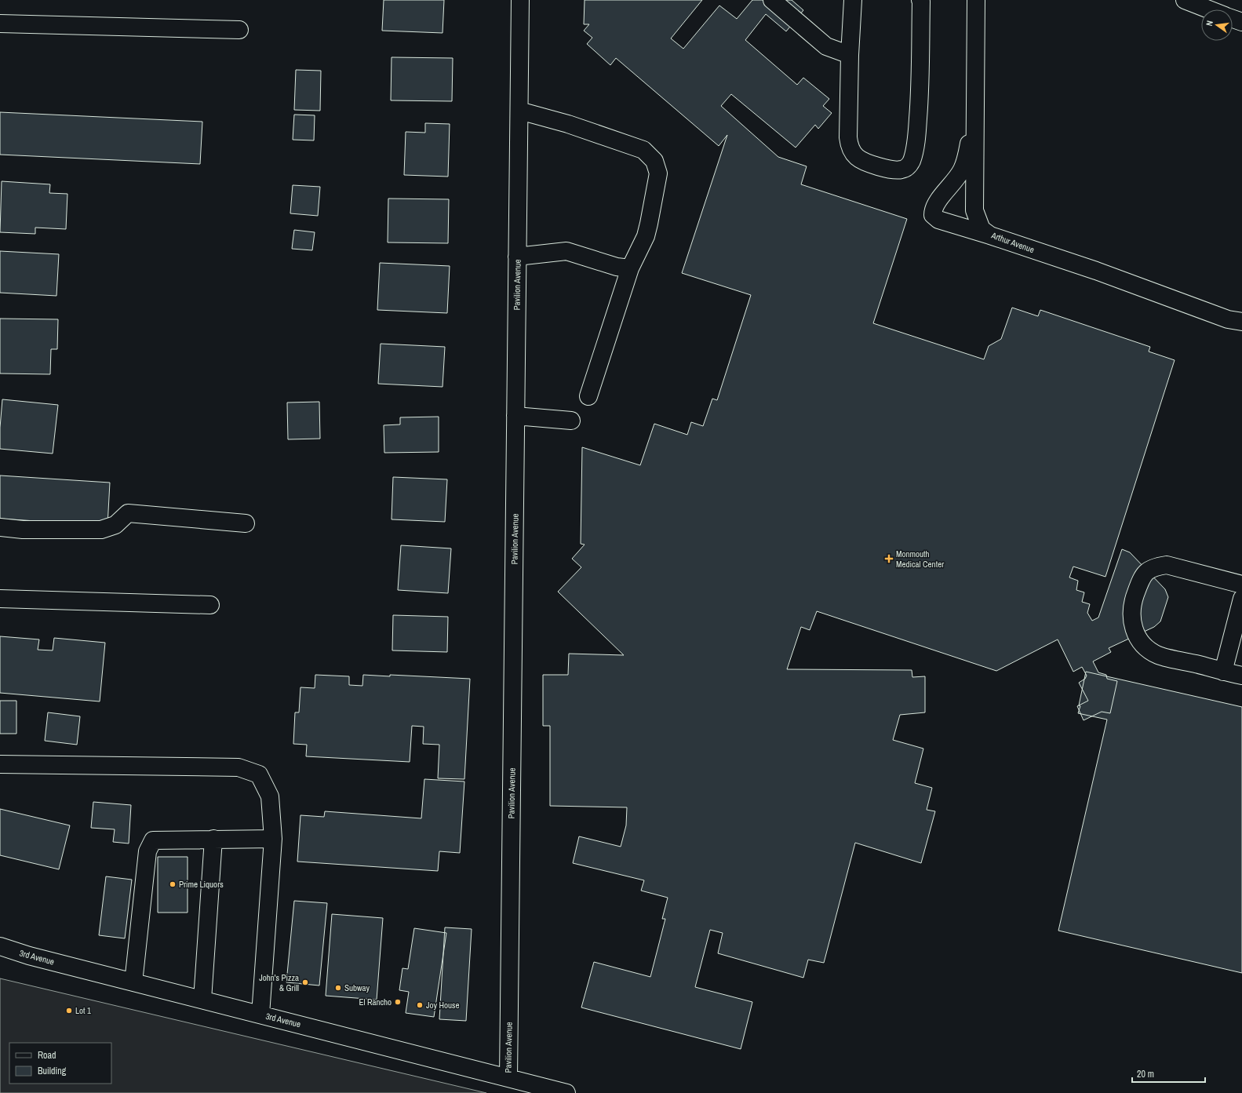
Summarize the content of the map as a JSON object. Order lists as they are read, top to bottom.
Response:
{
  "streets": {
    "street": ["Arthur Avenue", "Pavilion Avenue", "3rd Avenue"]
  },
  "crossings": [
    ["Pavilion Avenue", "3rd Avenue"]
  ],
  "places": {
    "health": ["Monmouth Medical Center"],
    "other": [
      "Prime Liquors",
      "John's Pizza & Grill",
      "Subway",
      "El Rancho",
      "Joy House",
      "Lot 1"
    ]
  },
  "legend": ["Road", "Building"],
  "scale_bar": "20 m",
  "north": "left"
}
